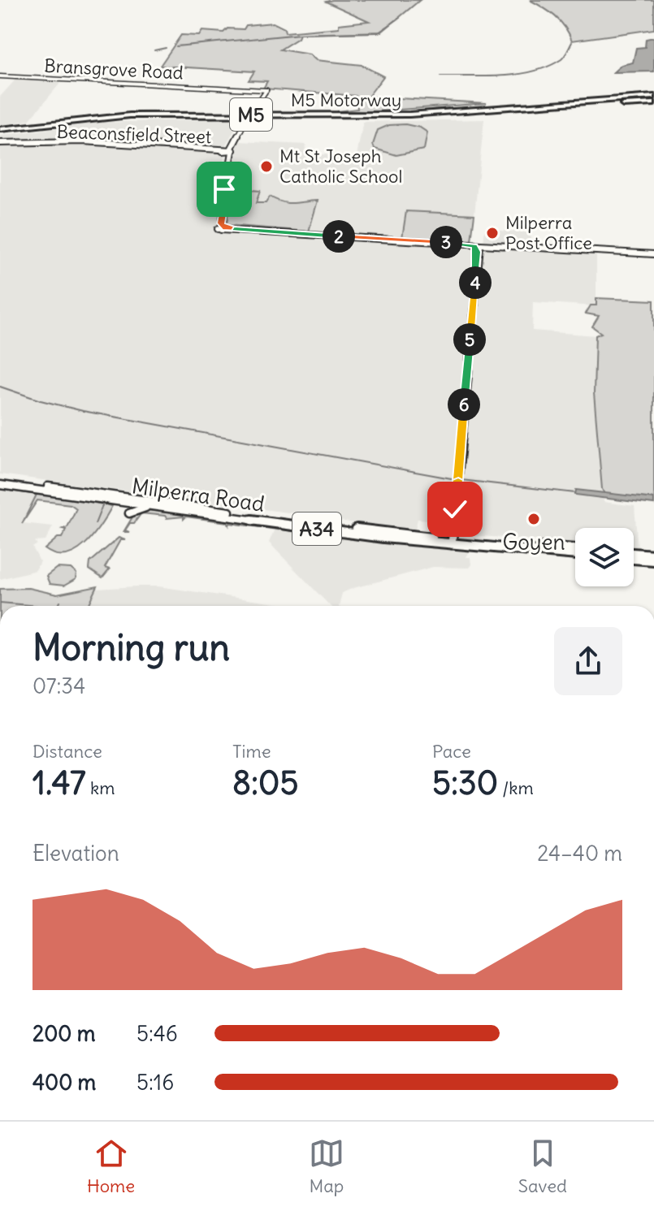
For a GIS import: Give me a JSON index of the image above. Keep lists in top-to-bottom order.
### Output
{
  "streets": {
    "highway": [
      "M5 Motorway",
      "M5",
      "Milperra Road",
      "A34"
    ],
    "main road": ["Bransgrove Road", "Beaconsfield Street"]
  },
  "crossings": [
    ["Bransgrove Road", "Beaconsfield Street"]
  ],
  "places": ["Mt St Joseph Catholic School", "Milperra Post Office", "Goyen"],
  "page": {
    "pins": [
      "2",
      "3",
      "4",
      "5",
      "6"
    ],
    "heading": ["Morning run", "07:34"],
    "stats": [
      ["Distance", "1.47 km"],
      ["Time", "8:05"],
      ["Pace", "5:30 /km"]
    ],
    "chart": ["Elevation", "24–40 m"],
    "list": [
      {
        "name": "200 m",
        "note": "5:46"
      },
      {
        "name": "400 m",
        "note": "5:16"
      }
    ],
    "tabs": ["Home", "Map", "Saved"]
  }
}
